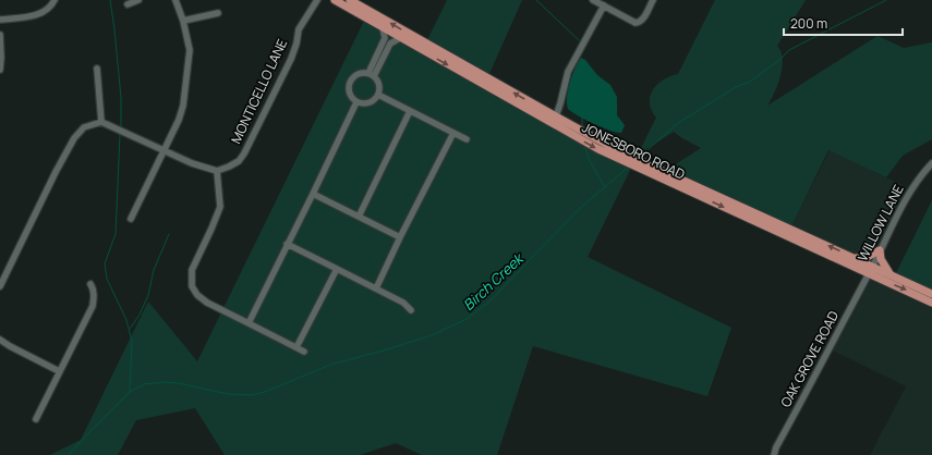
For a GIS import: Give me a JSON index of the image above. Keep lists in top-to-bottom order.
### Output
{
  "streets": {
    "main road": ["JONESBORO ROAD"],
    "street": ["MONTICELLO LANE", "WILLOW LANE", "OAK GROVE ROAD"]
  },
  "crossings": [
    ["JONESBORO ROAD", "WILLOW LANE"],
    ["JONESBORO ROAD", "OAK GROVE ROAD"],
    ["WILLOW LANE", "OAK GROVE ROAD"]
  ],
  "water": ["Birch Creek"],
  "scale_bar": "200 m"
}
